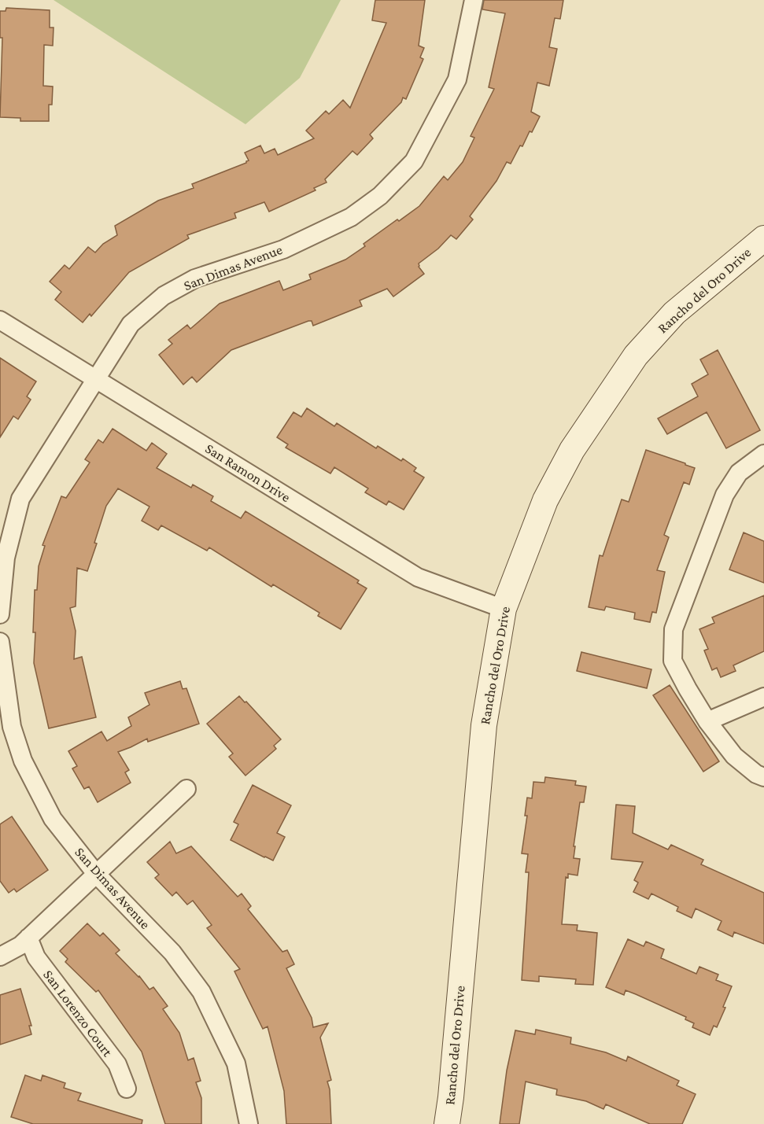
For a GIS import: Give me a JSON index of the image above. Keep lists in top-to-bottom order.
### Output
{
  "streets": {
    "main road": ["Rancho del Oro Drive"],
    "street": ["San Dimas Avenue", "San Ramon Drive", "San Lorenzo Court"]
  },
  "crossings": [
    ["San Dimas Avenue", "San Ramon Drive"],
    ["Rancho del Oro Drive", "San Ramon Drive"]
  ]
}
